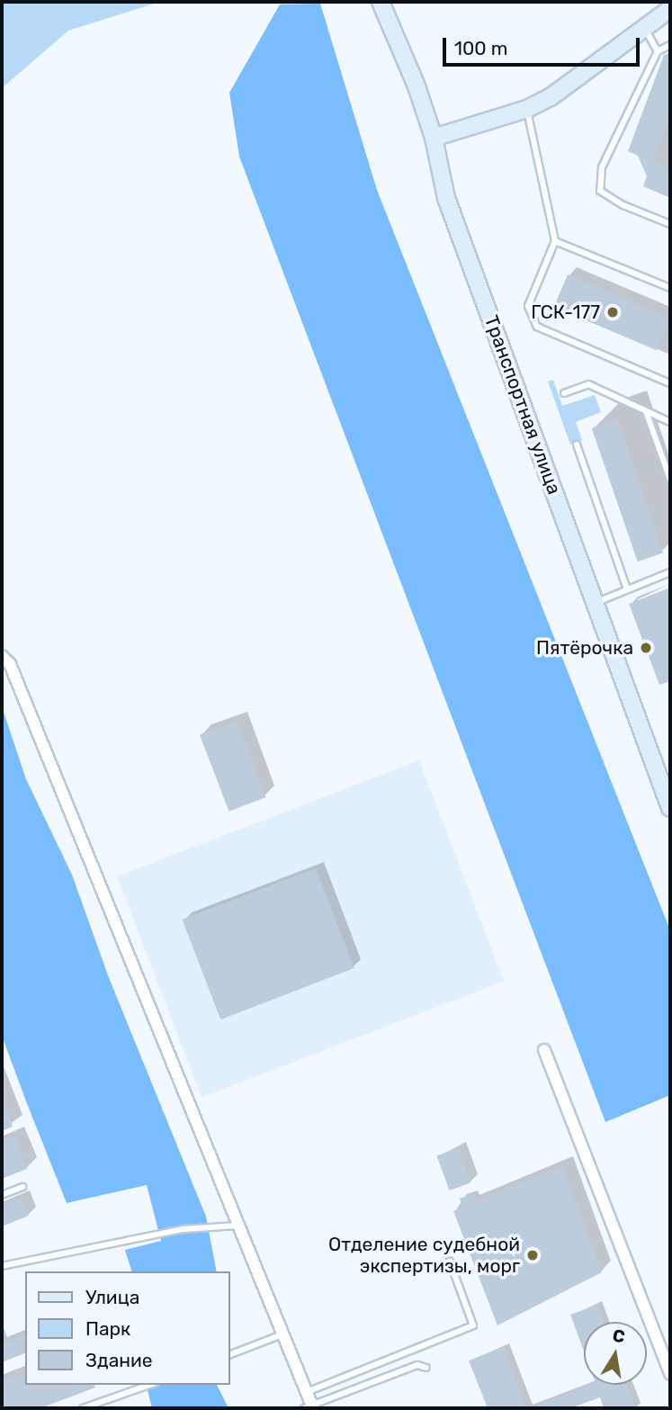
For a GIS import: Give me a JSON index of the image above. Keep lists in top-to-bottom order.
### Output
{
  "streets": {
    "street": ["Транспортная улица"]
  },
  "places": ["ГСК-177", "Пятёрочка", "Отделение судебной экспертизы, морг"],
  "legend": ["Улица", "Парк", "Здание"],
  "scale_bar": "100 m",
  "north": "top"
}
